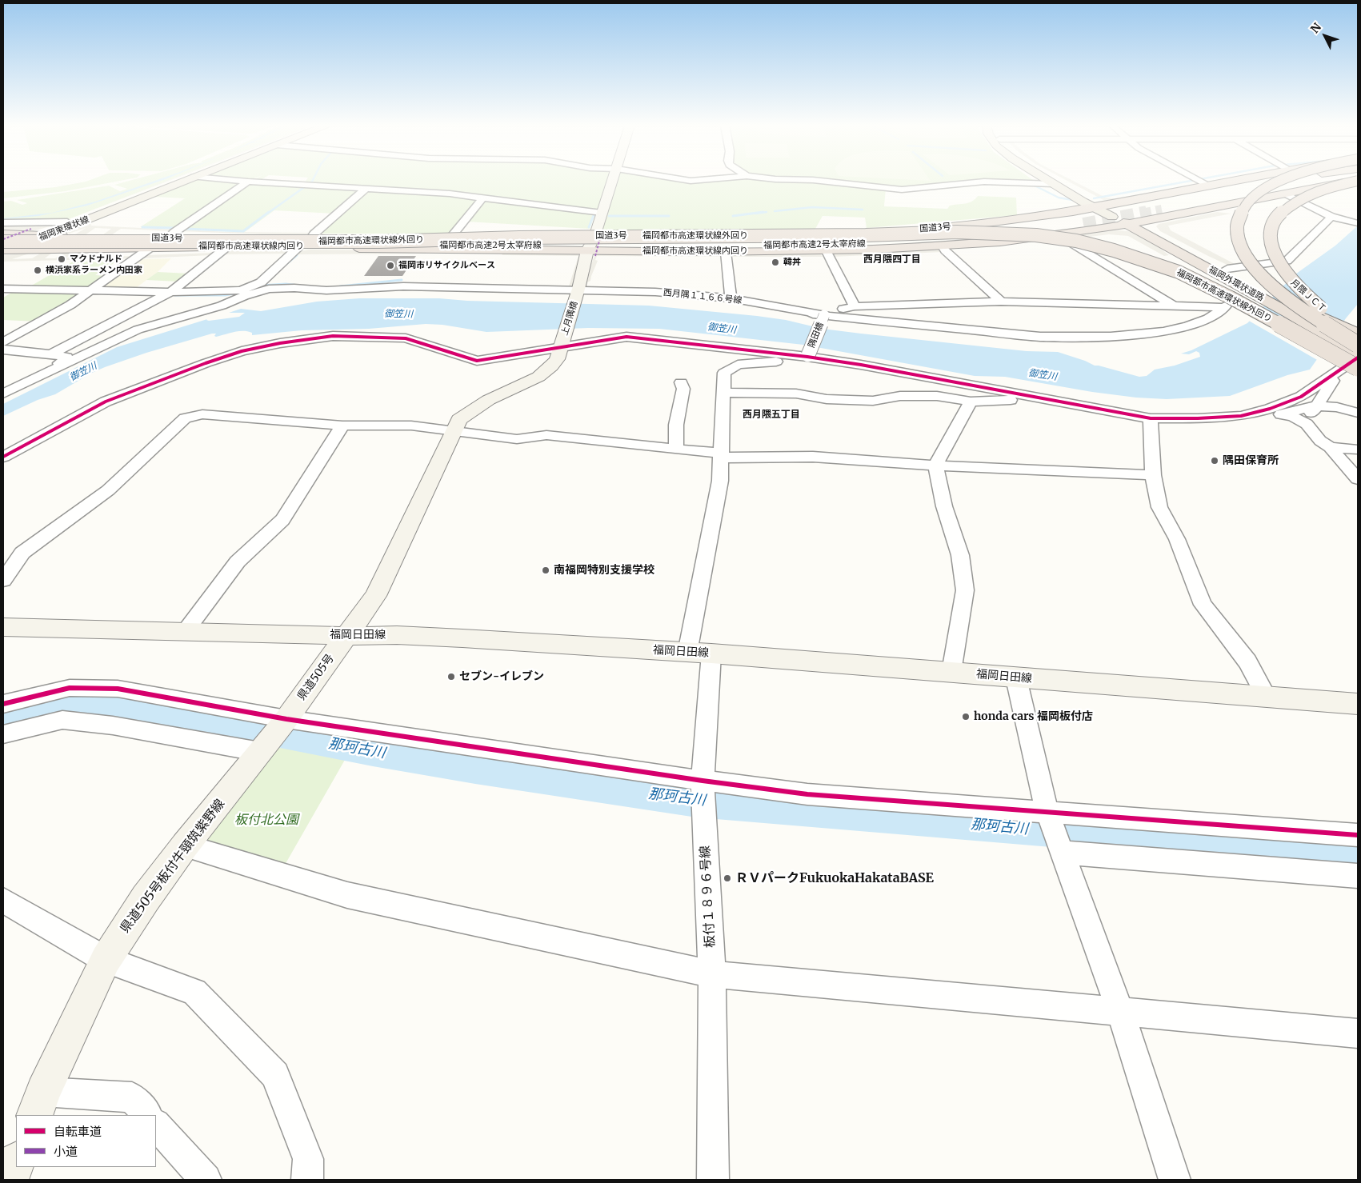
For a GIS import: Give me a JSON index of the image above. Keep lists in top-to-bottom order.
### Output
{
  "streets": {
    "highway": [
      "国道3号",
      "福岡都市高速環状線外回り",
      "福岡都市高速2号太宰府線",
      "福岡都市高速環状線内回り",
      "福岡外環状道路",
      "月隈ＪＣＴ"
    ],
    "main road": ["福岡東環状線"],
    "street": [
      "西月隅１１６６号線",
      "上月隅橋",
      "隅田橋",
      "福岡日田線",
      "県道505号",
      "県道505号板付牛頸筑紫野線",
      "板付１８９６号線"
    ]
  },
  "crossings": [
    ["国道3号", "福岡東環状線"],
    ["国道3号", "福岡外環状道路"],
    ["国道3号", "上月隅橋"],
    ["福岡都市高速環状線外回り", "福岡都市高速2号太宰府線"],
    ["福岡都市高速環状線外回り", "福岡都市高速環状線内回り"],
    ["福岡都市高速2号太宰府線", "福岡都市高速環状線内回り"],
    ["西月隅１１６６号線", "上月隅橋"],
    ["西月隅１１６６号線", "隅田橋"],
    ["上月隅橋", "県道505号"],
    ["福岡日田線", "県道505号"],
    ["県道505号", "県道505号板付牛頸筑紫野線"]
  ],
  "districts": ["西月隈四丁目", "西月隈五丁目"],
  "water": ["御笠川", "那珂古川"],
  "parks": ["板付北公園"],
  "places": [
    "マクドナルド",
    "韓丼",
    "福岡市リサイクルベース",
    "横浜家系ラーメン内田家",
    "隅田保育所",
    "南福岡特別支援学校",
    "セブン-イレブン",
    "honda cars 福岡板付店",
    "ＲＶパークFukuokaHakataBASE"
  ],
  "legend": ["自転車道", "小道"],
  "north": "top left"
}
